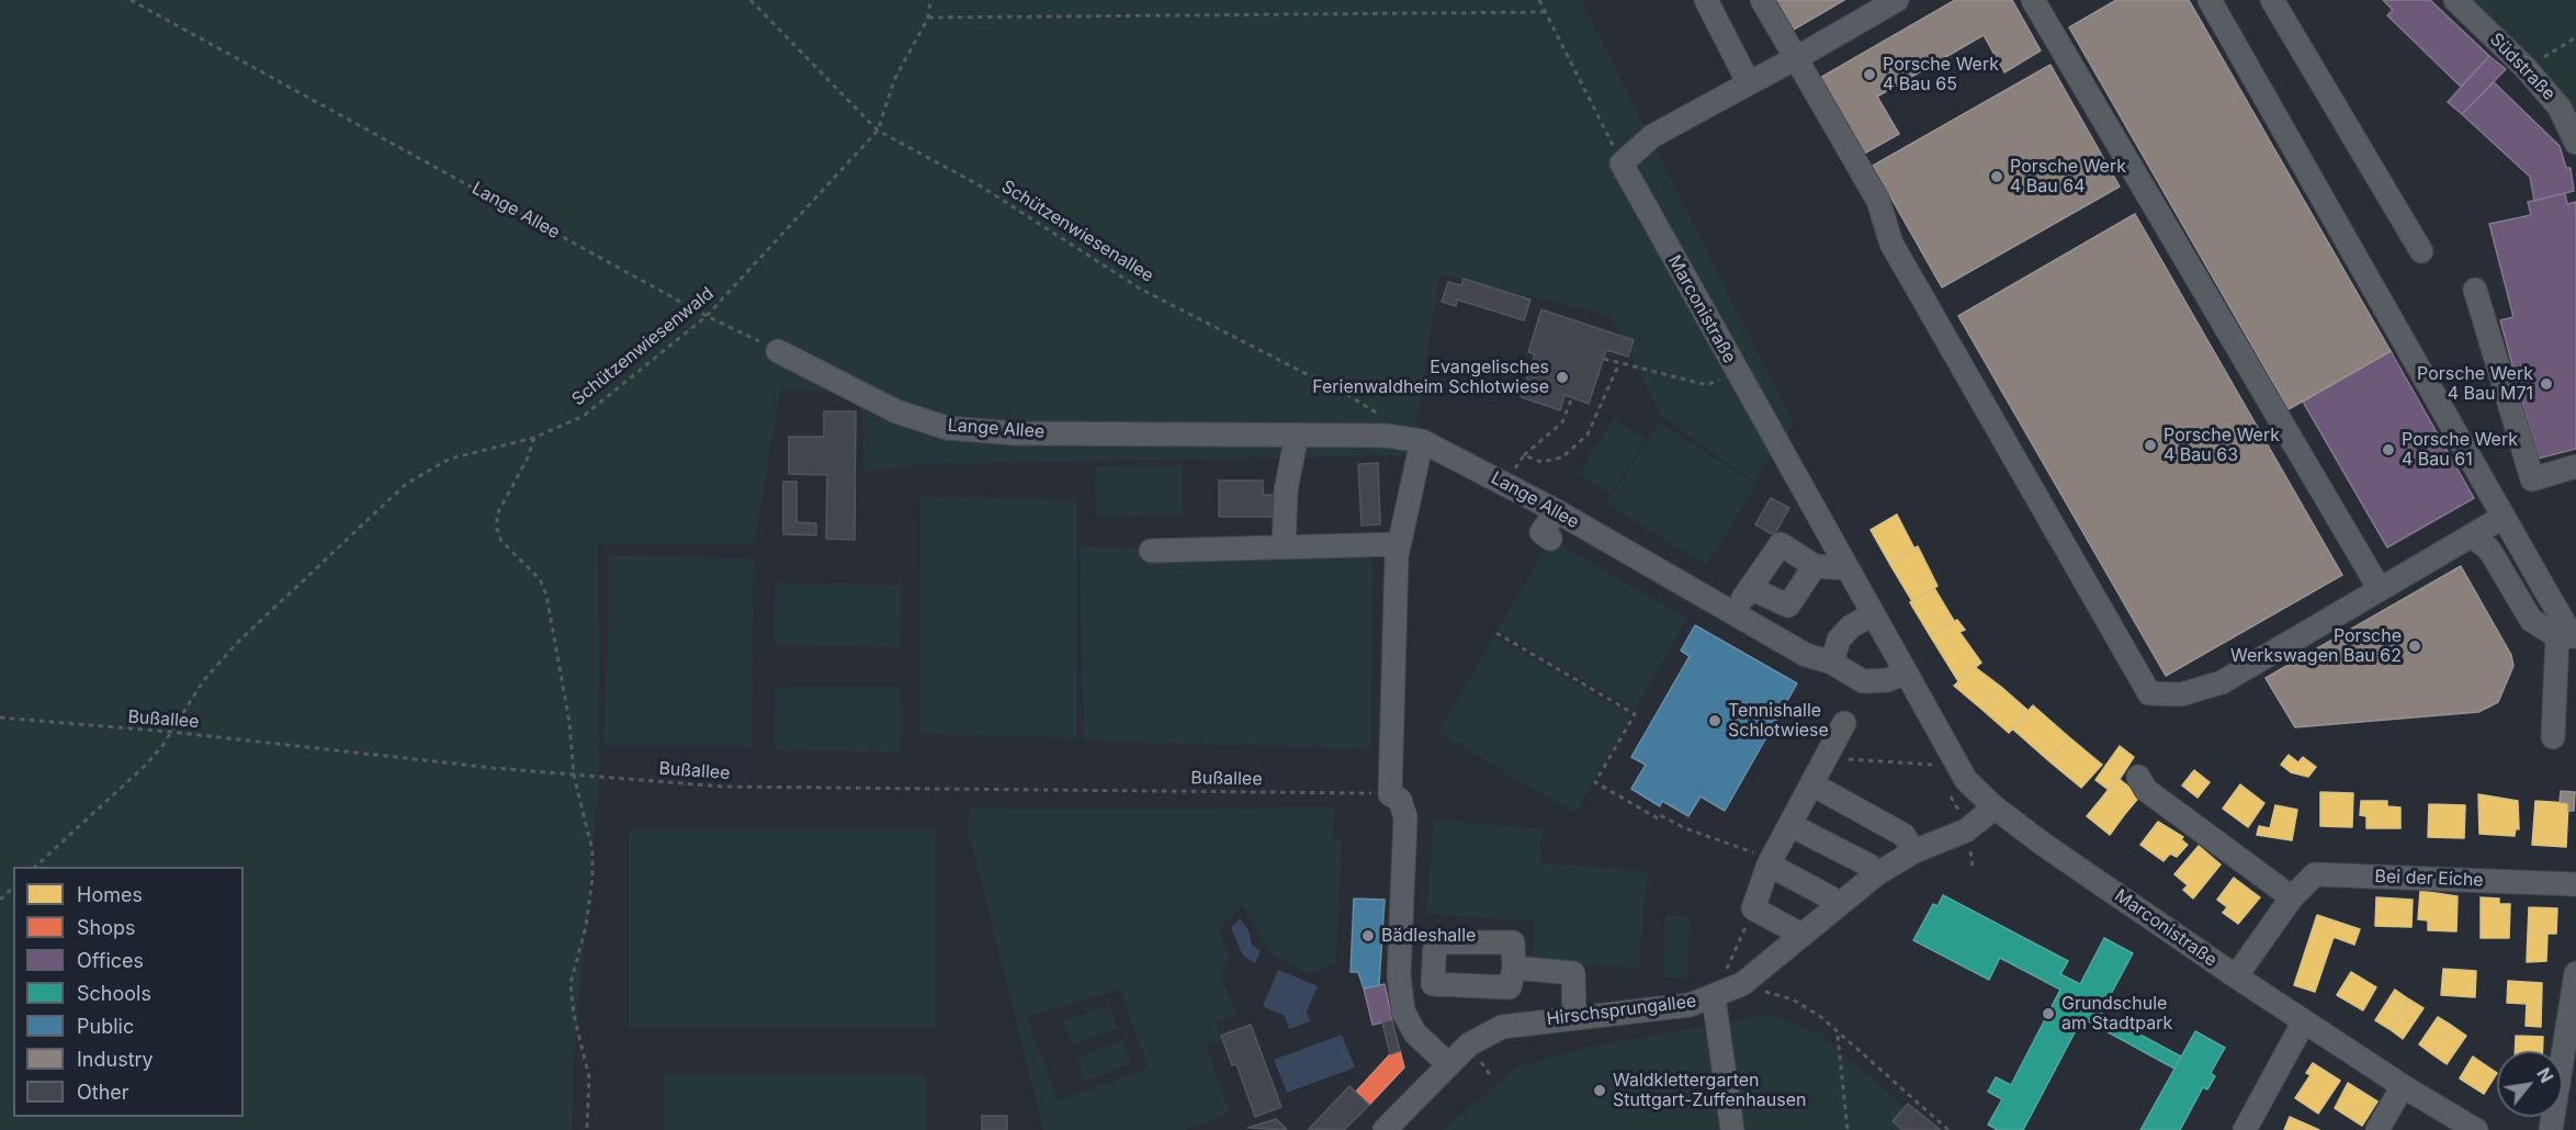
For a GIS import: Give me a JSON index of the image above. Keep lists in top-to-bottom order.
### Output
{
  "streets": {
    "street": [
      "Südstraße",
      "Lange Allee",
      "Marconistraße",
      "Bei der Eiche",
      "Hirschsprungallee"
    ],
    "path": ["Schützenwiesenallee", "Schützenwiesenwald", "Bußallee"]
  },
  "crossings": [
    ["Lange Allee", "Schützenwiesenwald"],
    ["Schützenwiesenallee", "Schützenwiesenwald"],
    ["Marconistraße", "Bei der Eiche"],
    ["Marconistraße", "Hirschsprungallee"],
    ["Schützenwiesenwald", "Bußallee"]
  ],
  "places": [
    "Porsche Werk 4 Bau 65",
    "Porsche Werk 4 Bau 64",
    "Evangelisches Ferienwaldheim Schlotwiese",
    "Porsche Werk 4 Bau M71",
    "Porsche Werk 4 Bau 63",
    "Porsche Werk 4 Bau 61",
    "Porsche Werkswagen Bau 62",
    "Tennishalle Schlotwiese",
    "Bädleshalle",
    "Grundschule am Stadtpark",
    "Waldklettergarten Stuttgart-Zuffenhausen"
  ],
  "legend": [
    "Homes",
    "Shops",
    "Offices",
    "Schools",
    "Public",
    "Industry",
    "Other"
  ],
  "north": "top right"
}
